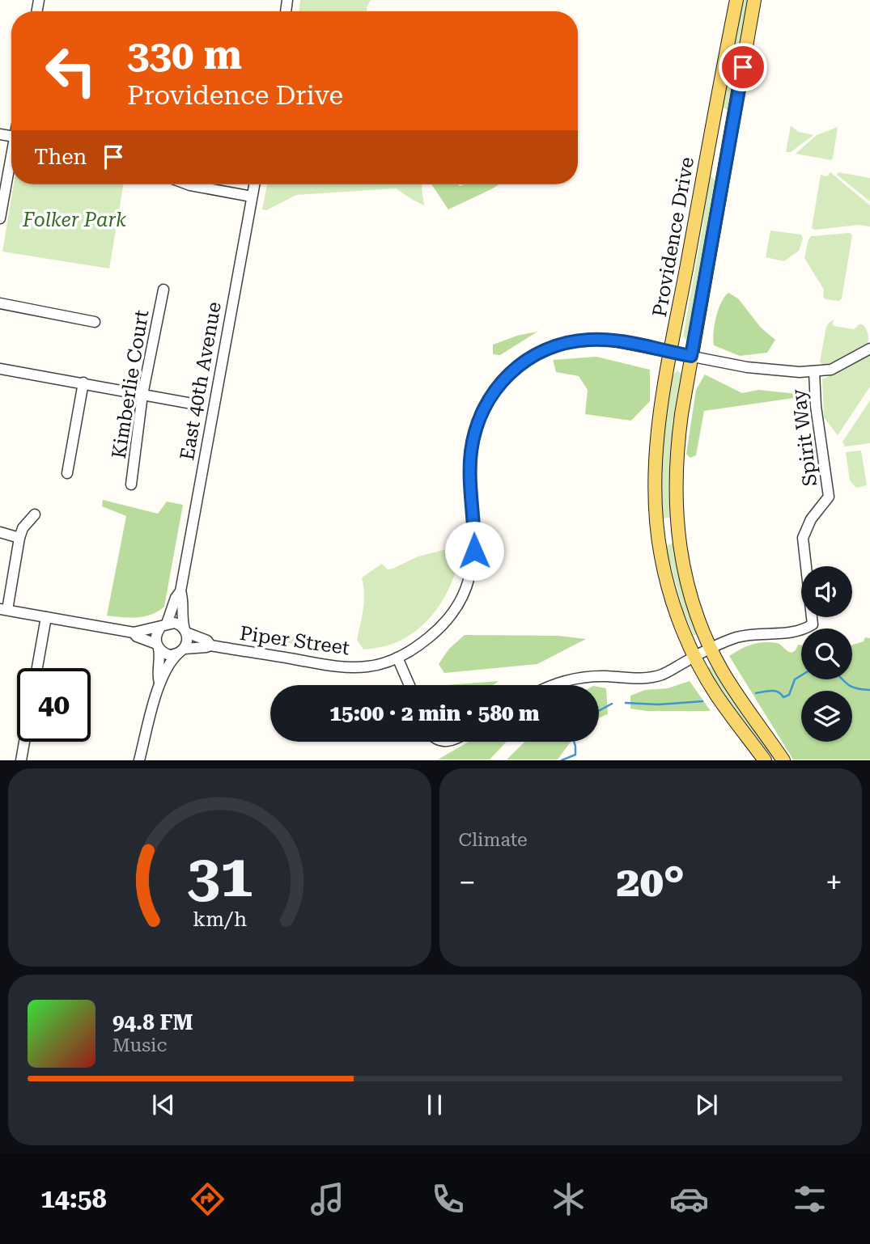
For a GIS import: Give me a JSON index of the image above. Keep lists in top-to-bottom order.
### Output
{
  "streets": {
    "main road": ["Providence Drive"],
    "street": [
      "East 40th Avenue",
      "Kimberlie Court",
      "Spirit Way",
      "Piper Street"
    ]
  },
  "crossings": [
    ["Providence Drive", "Spirit Way"],
    ["Providence Drive", "Piper Street"],
    ["East 40th Avenue", "Piper Street"],
    ["Spirit Way", "Piper Street"]
  ],
  "parks": ["Folker Park"],
  "page": {
    "turn": ["330 m", "Providence Drive"],
    "then": "Then",
    "limit": "40",
    "trip": "15:00 · 2 min · 580 m",
    "tile": "Climate",
    "heat": ["−", "20°", "+"],
    "song": ["94.8 FM", "Music"],
    "tabs": "14:58",
    "gauge": ["31", "km/h"]
  }
}
